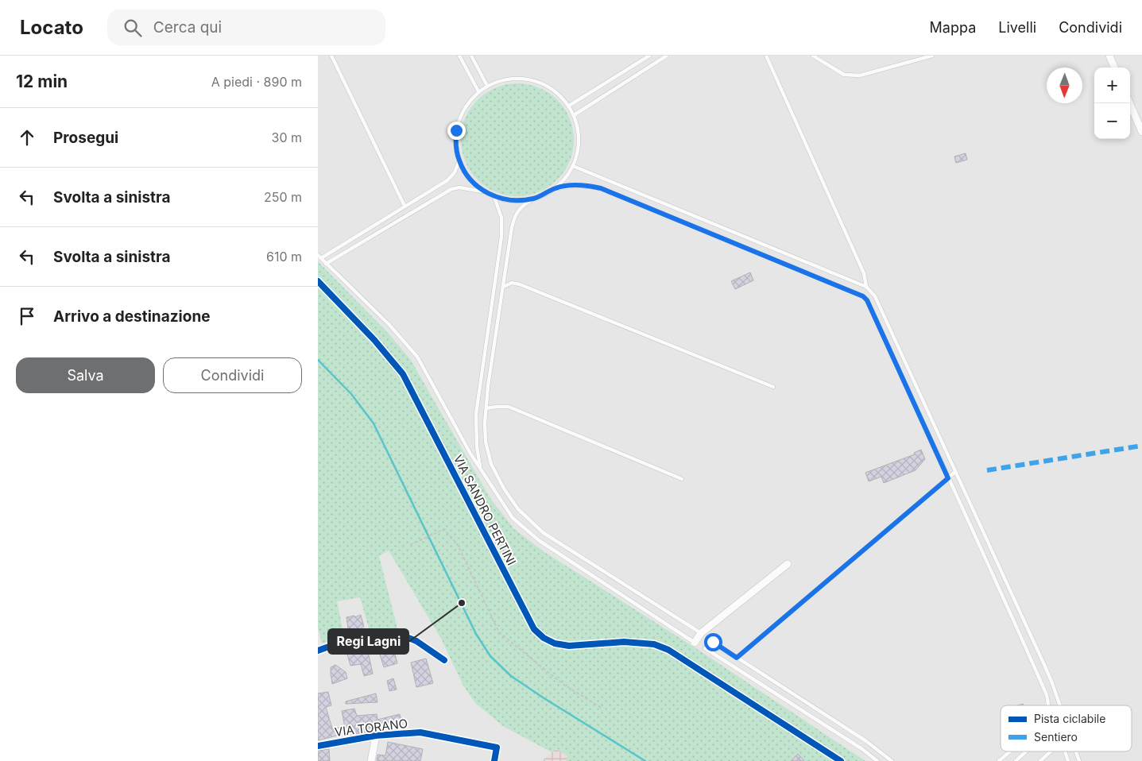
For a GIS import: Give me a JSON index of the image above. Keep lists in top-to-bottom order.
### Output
{
  "streets": {
    "street": ["VIA SANDRO PERTINI", "VIA TORANO"]
  },
  "places": ["Regi Lagni"],
  "legend": ["Pista ciclabile", "Sentiero"],
  "north": "bottom",
  "page": {
    "header": "Locato",
    "search": "Cerca qui",
    "nav": ["Mappa", "Livelli", "Condividi"],
    "heading": ["12 min", "A piedi · 890 m"],
    "map_buttons": ["+", "−"],
    "list": [
      ["Prosegui", "30 m"],
      ["Svolta a sinistra", "250 m"],
      ["Svolta a sinistra", "610 m"],
      "Arrivo a destinazione"
    ],
    "buttons": ["Salva", "Condividi"]
  }
}
